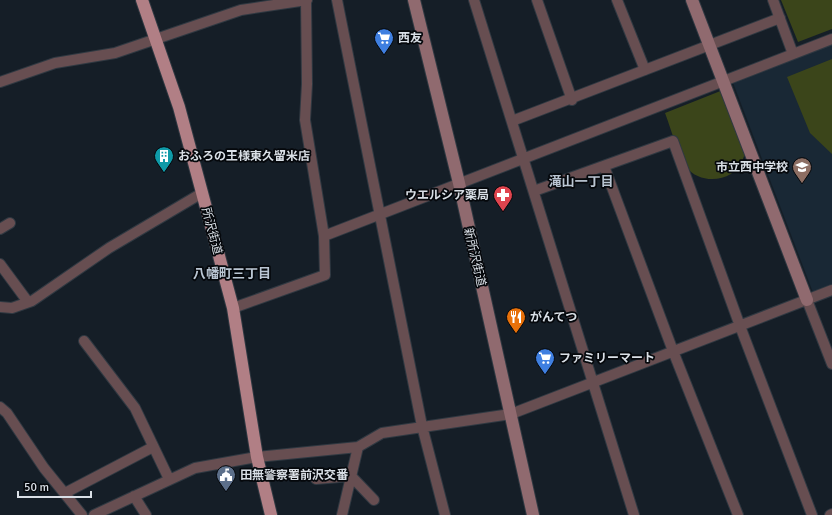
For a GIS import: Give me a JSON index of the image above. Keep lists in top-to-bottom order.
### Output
{
  "streets": {
    "main road": ["所沢街道"],
    "street": ["新所沢街道"]
  },
  "districts": ["滝山一丁目", "八幡町三丁目"],
  "places": {
    "supermarket": ["西友", "ファミリーマート"],
    "building": ["おふろの王様東久留米店"],
    "school or university": ["市立西中学校"],
    "pharmacy": ["ウエルシア薬局"],
    "restaurant": ["がんてつ"],
    "public building": ["田無警察署前沢交番"]
  },
  "scale_bar": "50 m"
}
